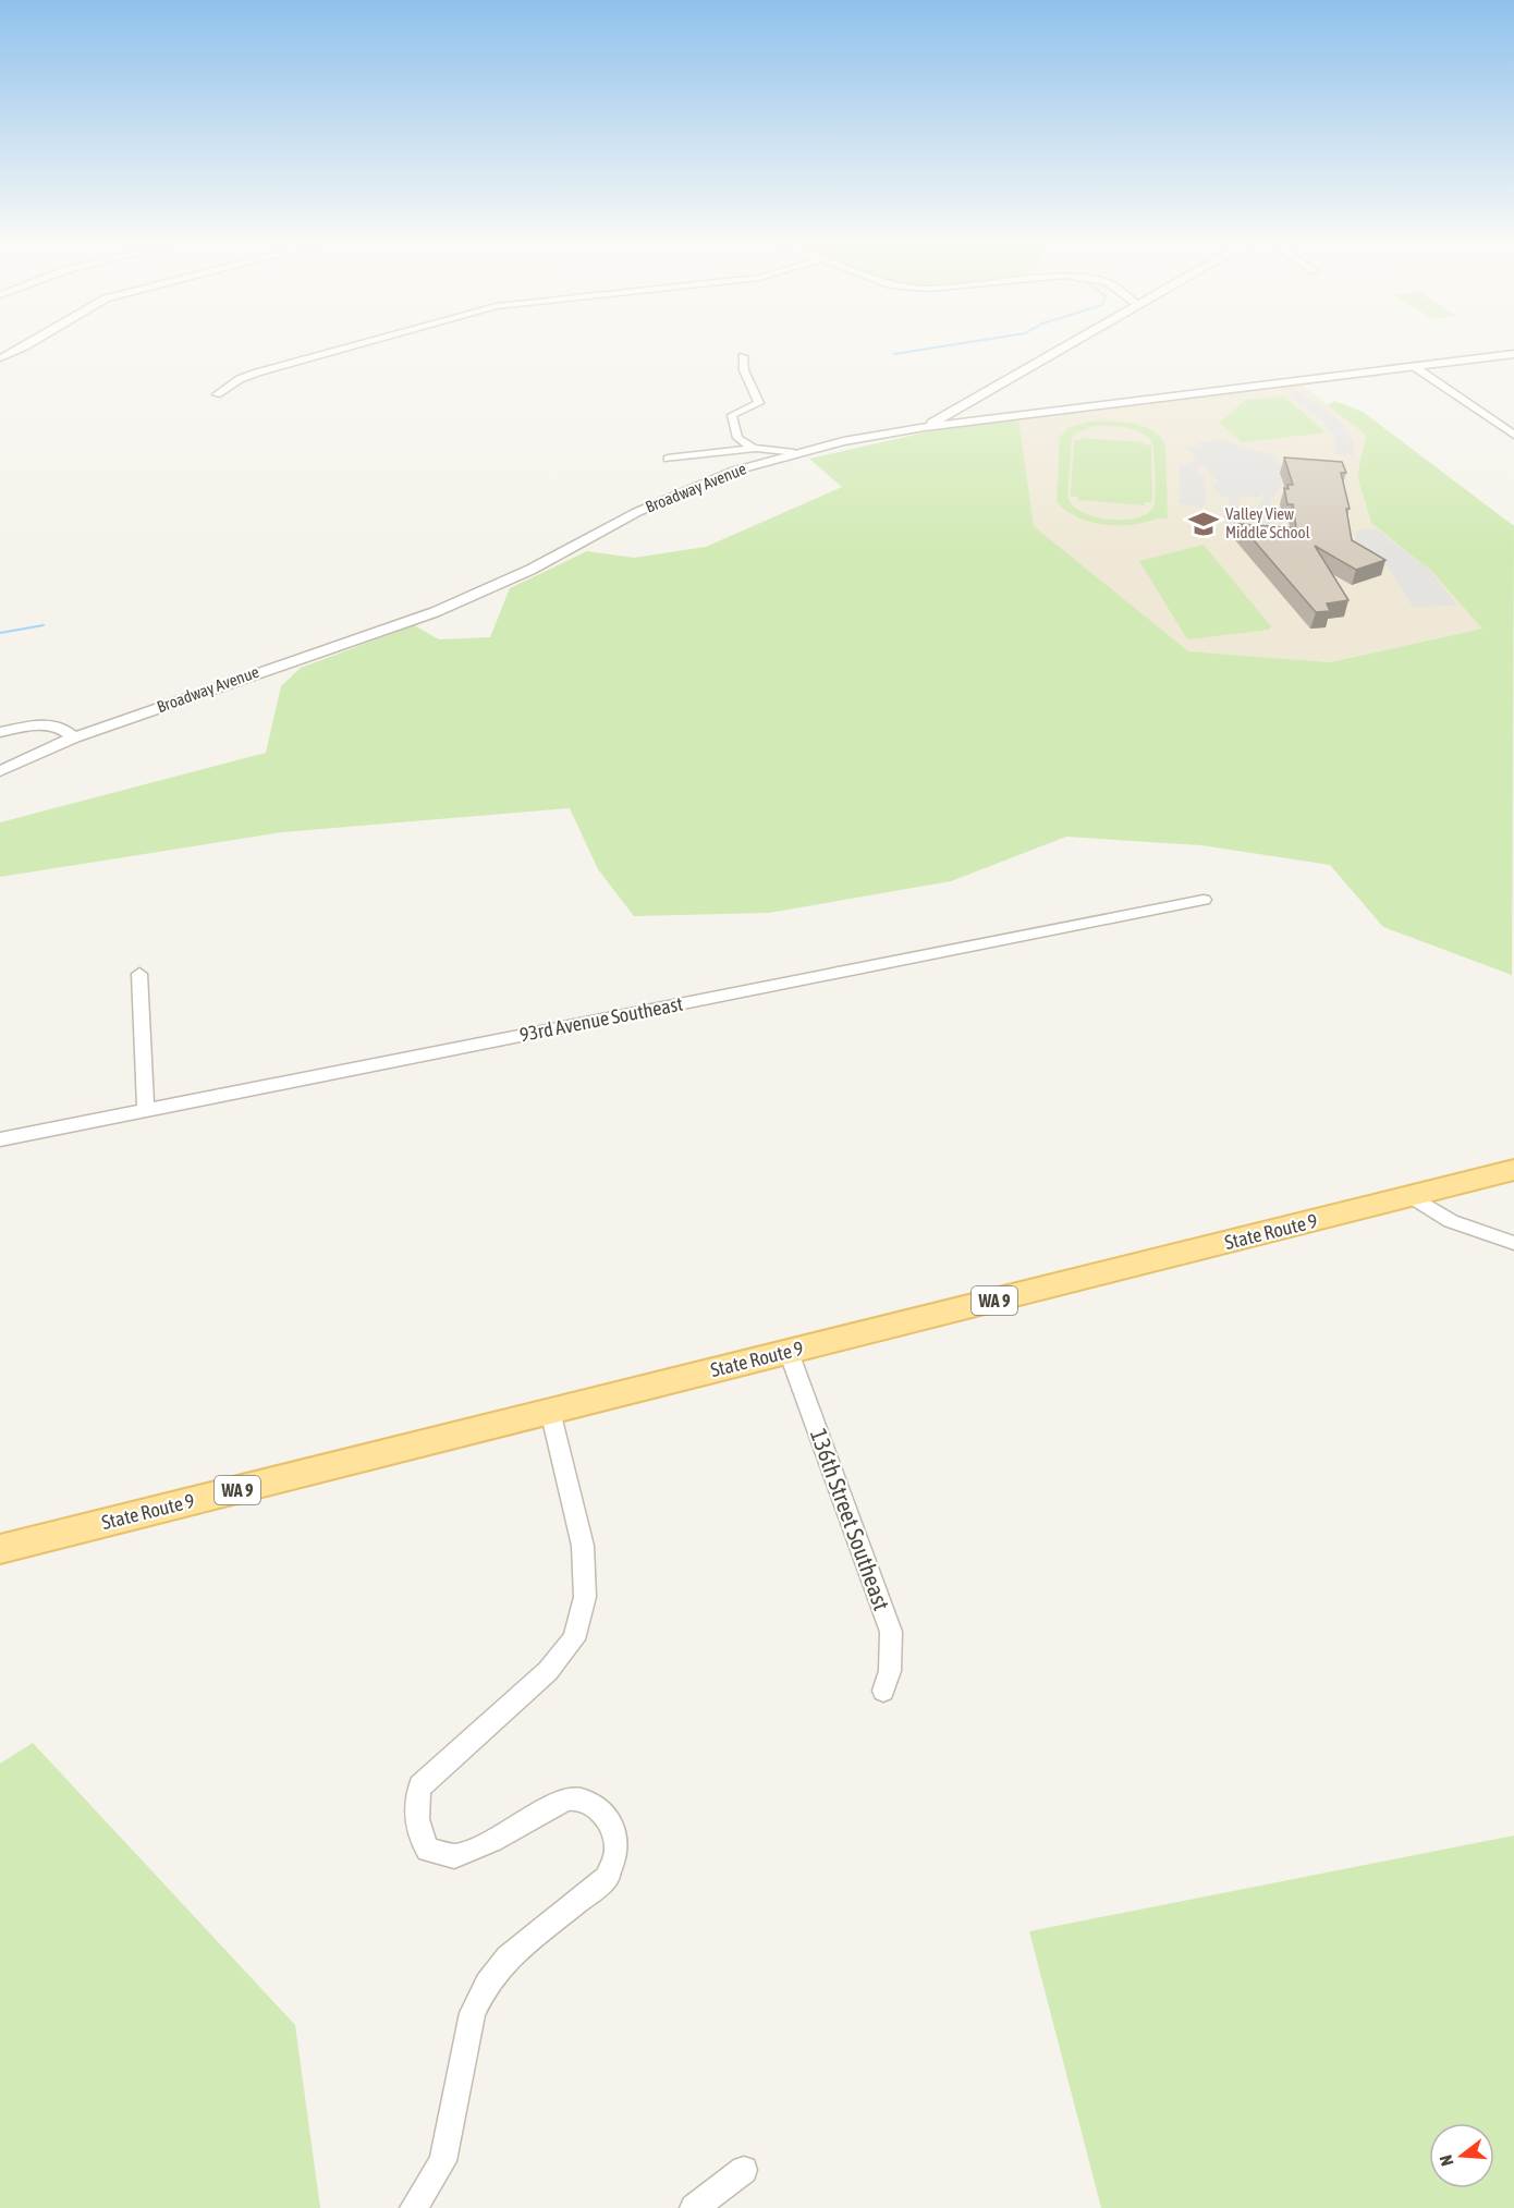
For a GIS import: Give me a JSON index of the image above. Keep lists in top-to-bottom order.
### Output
{
  "streets": {
    "main road": ["State Route 9", "WA 9"],
    "street": ["Broadway Avenue", "93rd Avenue Southeast", "136th Street Southeast"]
  },
  "crossings": [
    ["State Route 9", "136th Street Southeast"]
  ],
  "places": {
    "school or university": ["Valley View Middle School"]
  },
  "north": "left"
}
